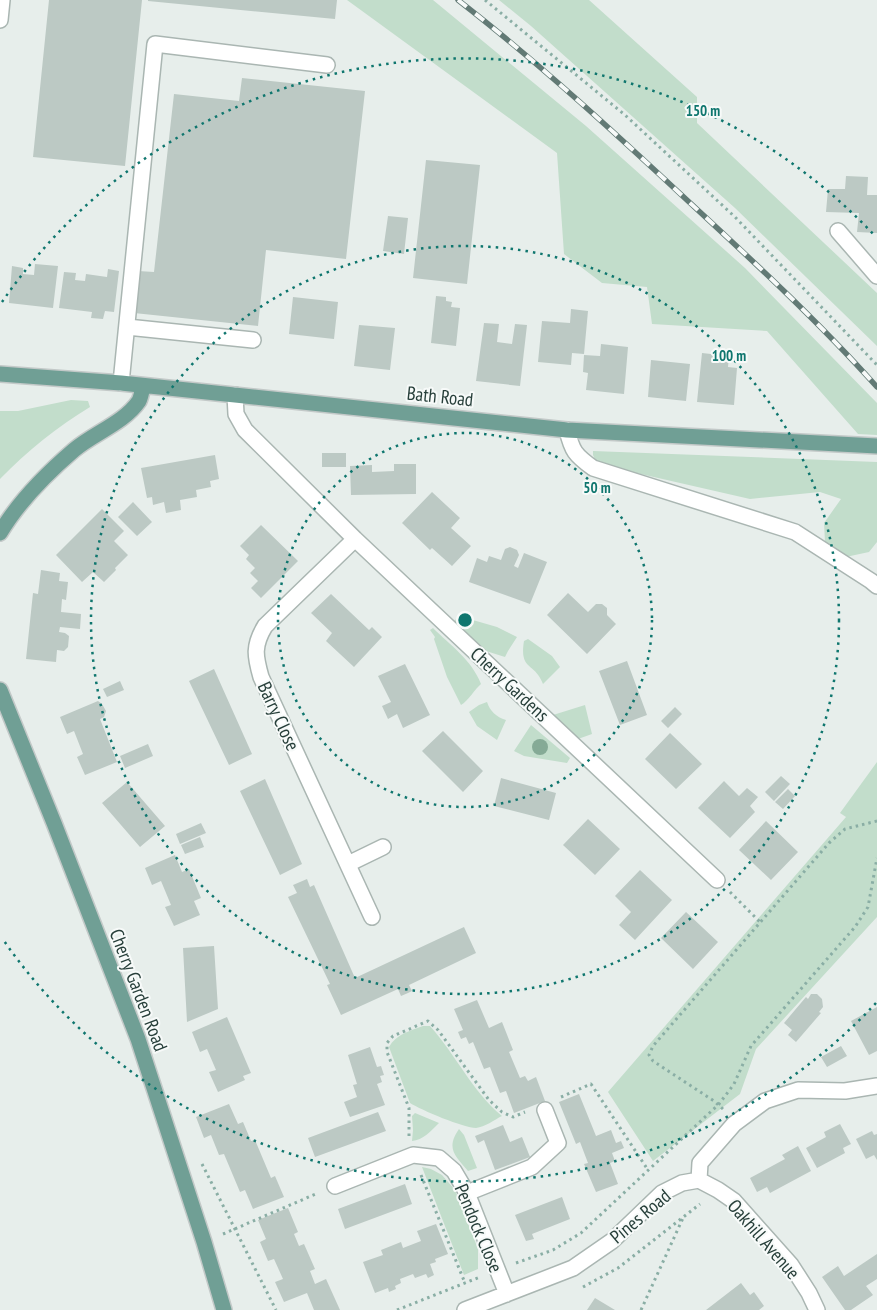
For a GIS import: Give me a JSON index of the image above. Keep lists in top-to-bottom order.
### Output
{
  "streets": {
    "main road": ["Bath Road", "Cherry Garden Road"],
    "street": [
      "Cherry Gardens",
      "Barry Close",
      "Pines Road",
      "Pendock Close",
      "Oakhill Avenue"
    ]
  },
  "crossings": [
    ["Bath Road", "Cherry Gardens"],
    ["Cherry Gardens", "Barry Close"],
    ["Pines Road", "Pendock Close"],
    ["Pines Road", "Oakhill Avenue"]
  ],
  "rings": ["150 m", "100 m", "50 m"]
}
